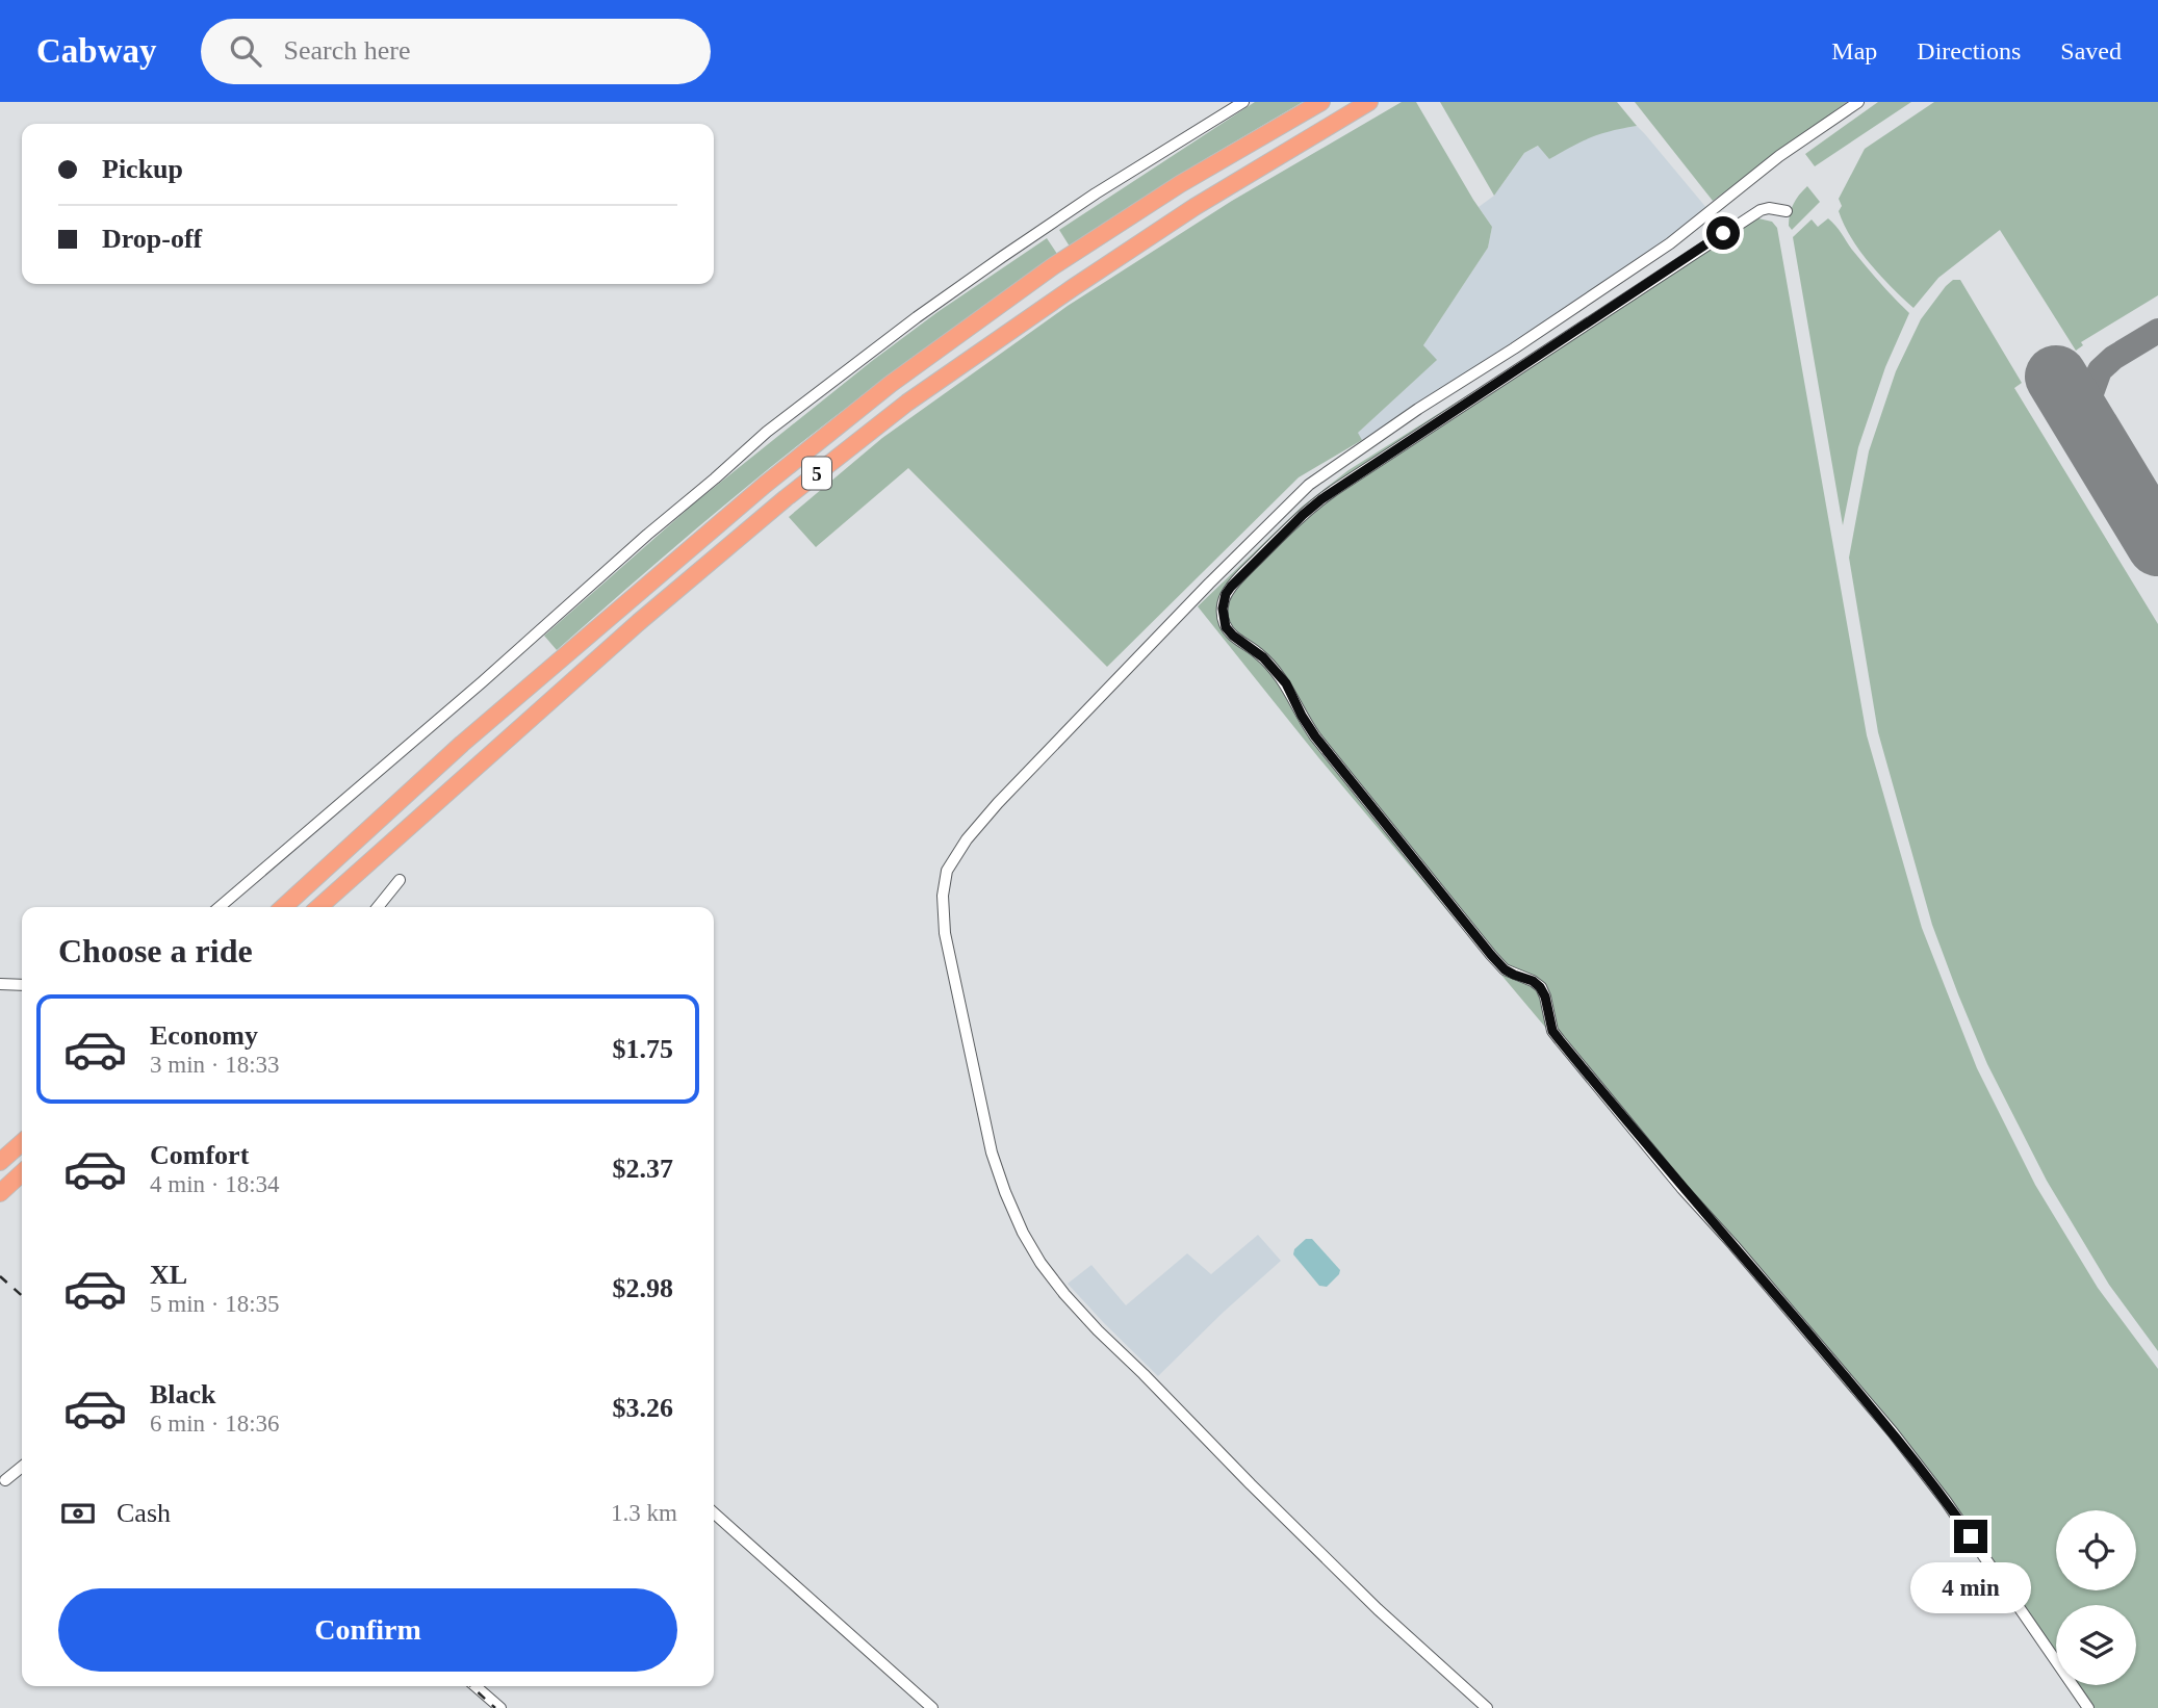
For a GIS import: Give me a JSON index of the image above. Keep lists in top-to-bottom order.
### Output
{
  "streets": {
    "highway": ["5"]
  },
  "page": {
    "header": "Cabway",
    "search": "Search here",
    "nav": ["Map", "Directions", "Saved"],
    "banner": ["Pickup", "Drop-off"],
    "heading": "Choose a ride",
    "list": [
      {
        "name": "Economy",
        "note": "3 min · 18:33",
        "value": "$1.75"
      },
      {
        "name": "Comfort",
        "note": "4 min · 18:34",
        "value": "$2.37"
      },
      {
        "name": "XL",
        "note": "5 min · 18:35",
        "value": "$2.98"
      },
      {
        "name": "Black",
        "note": "6 min · 18:36",
        "value": "$3.26"
      }
    ],
    "pay": ["Cash", "1.3 km"],
    "bubble": "4 min",
    "buttons": "Confirm"
  }
}
